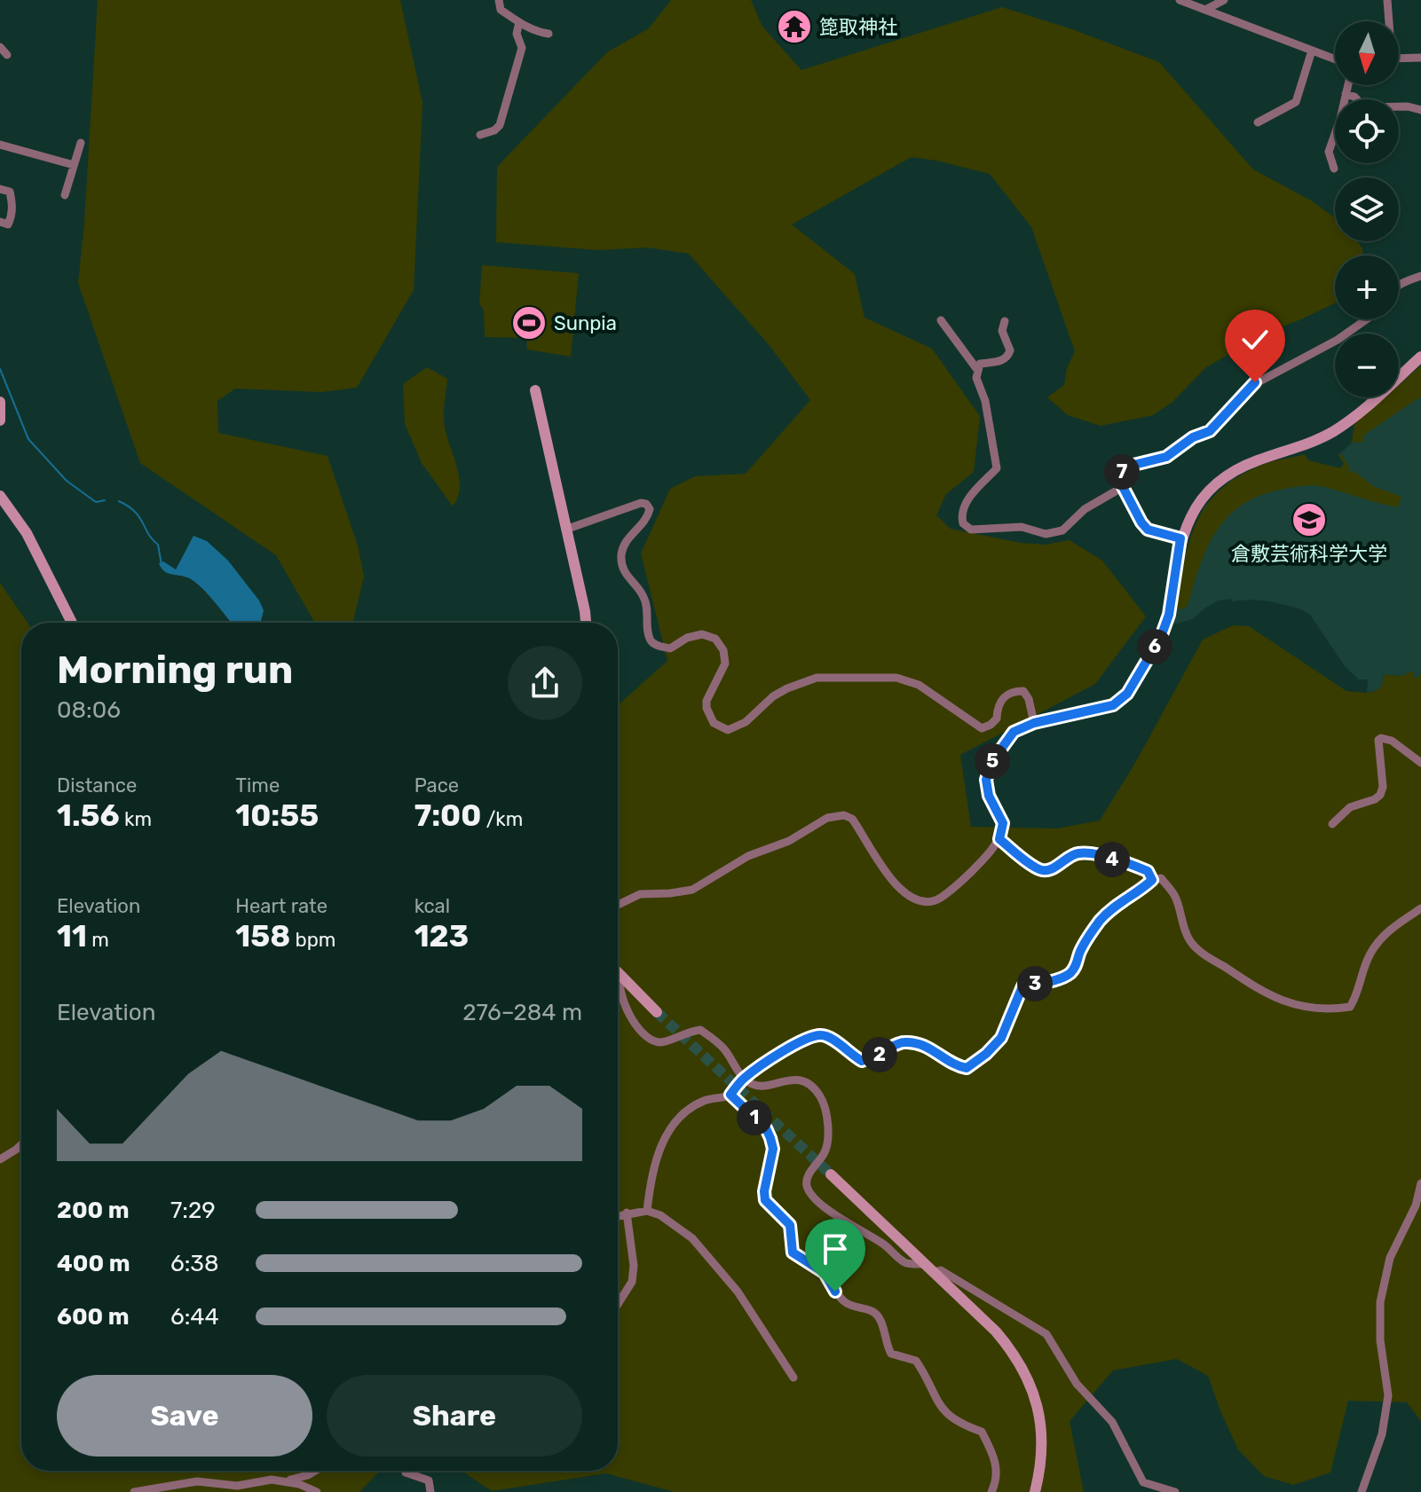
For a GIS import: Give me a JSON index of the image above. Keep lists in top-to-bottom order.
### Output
{
  "places": {
    "temple": ["箆取神社"],
    "sports": ["Sunpia"],
    "school or university": ["倉敷芸術科学大学"]
  },
  "north": "bottom",
  "page": {
    "map_buttons": ["+", "−"],
    "pins": [
      "7",
      "6",
      "5",
      "4",
      "3",
      "2",
      "1"
    ],
    "heading": ["Morning run", "08:06"],
    "stats": [
      ["Distance", "1.56 km"],
      ["Time", "10:55"],
      ["Pace", "7:00 /km"],
      ["Elevation", "11 m"],
      ["Heart rate", "158 bpm"],
      ["kcal", "123"]
    ],
    "chart": ["Elevation", "276–284 m"],
    "list": [
      {
        "name": "200 m",
        "note": "7:29"
      },
      {
        "name": "400 m",
        "note": "6:38"
      },
      {
        "name": "600 m",
        "note": "6:44"
      }
    ],
    "buttons": ["Save", "Share"]
  }
}
